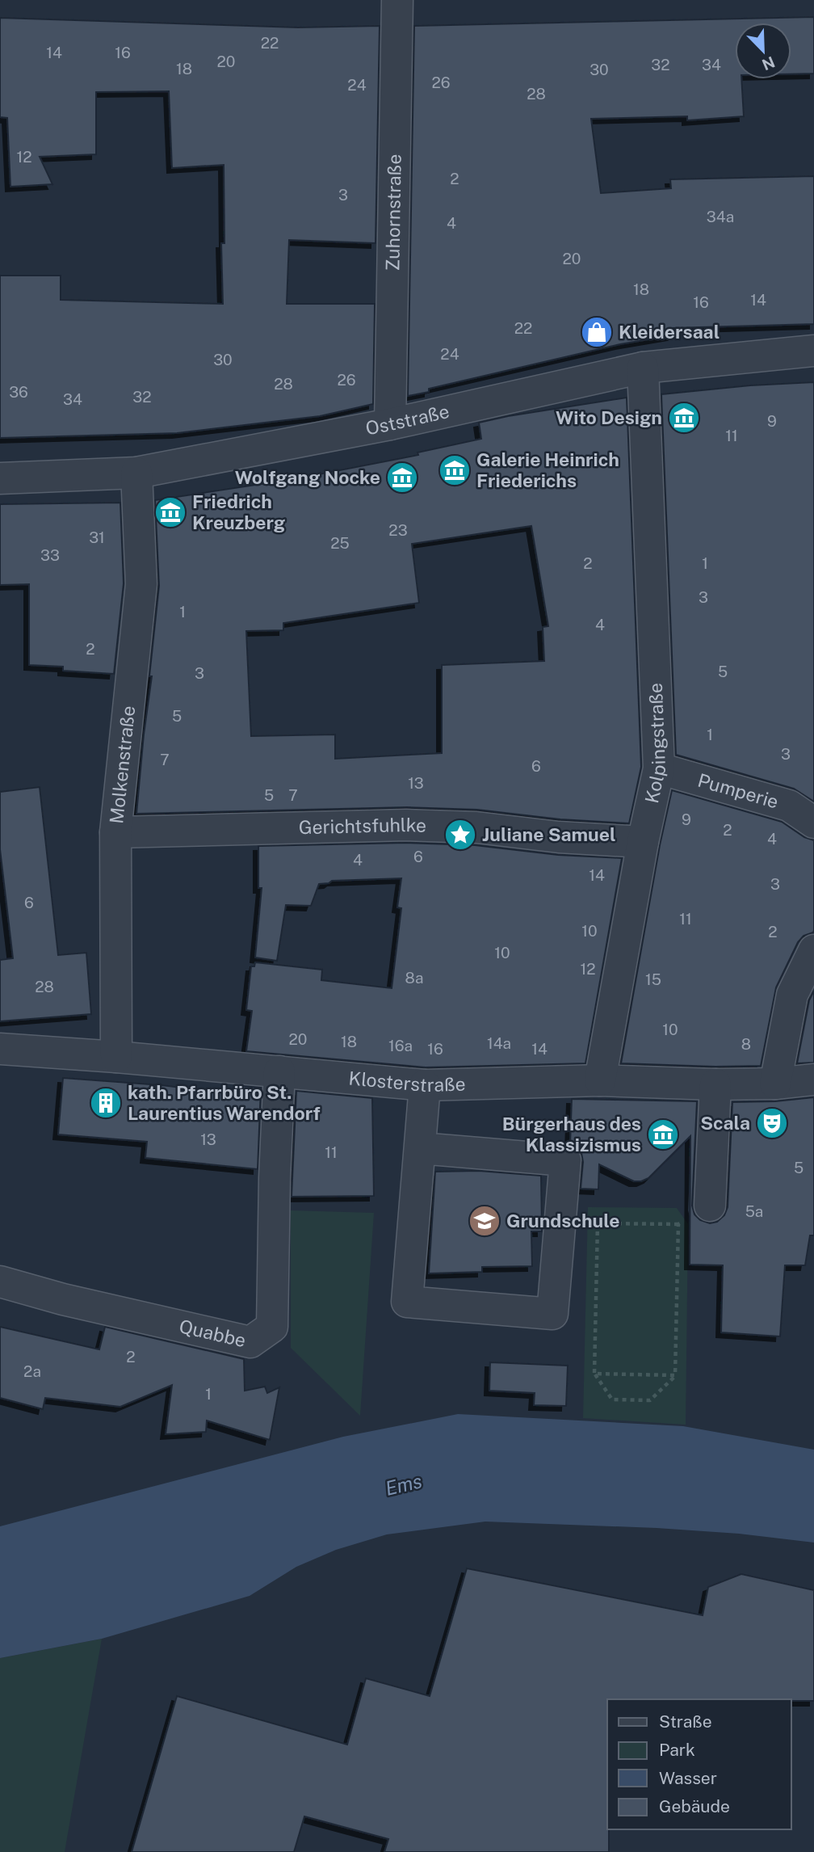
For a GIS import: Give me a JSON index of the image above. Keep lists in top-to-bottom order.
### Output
{
  "streets": {
    "street": [
      "Zuhornstraße",
      "Oststraße",
      "Kolpingstraße",
      "Molkenstraße",
      "Pumperie",
      "Gerichtsfuhlke",
      "Klosterstraße",
      "Quabbe"
    ]
  },
  "crossings": [
    ["Zuhornstraße", "Oststraße"],
    ["Oststraße", "Kolpingstraße"],
    ["Oststraße", "Molkenstraße"],
    ["Kolpingstraße", "Pumperie"],
    ["Kolpingstraße", "Gerichtsfuhlke"],
    ["Kolpingstraße", "Klosterstraße"],
    ["Molkenstraße", "Gerichtsfuhlke"],
    ["Molkenstraße", "Klosterstraße"],
    ["Klosterstraße", "Quabbe"]
  ],
  "water": ["Ems"],
  "places": {
    "shop": ["Kleidersaal"],
    "museum": [
      "Wito Design",
      "Galerie Heinrich Friederichs",
      "Wolfgang Nocke",
      "Friedrich Kreuzberg",
      "Bürgerhaus des Klassizismus"
    ],
    "place": ["Juliane Samuel"],
    "building": ["kath. Pfarrbüro St. Laurentius Warendorf"],
    "theatre": ["Scala"],
    "school or university": ["Grundschule"]
  },
  "house_numbers": [
    "22",
    "14",
    "16",
    "20",
    "32",
    "34",
    "18",
    "30",
    "26",
    "24",
    "28",
    "12",
    "2",
    "3",
    "34a",
    "4",
    "20",
    "18",
    "14",
    "16",
    "22",
    "24",
    "30",
    "26",
    "28",
    "36",
    "32",
    "34",
    "9",
    "11",
    "23",
    "31",
    "25",
    "33",
    "2",
    "1",
    "3",
    "1",
    "4",
    "2",
    "5",
    "3",
    "5",
    "1",
    "3",
    "7",
    "6",
    "13",
    "5",
    "7",
    "9",
    "2",
    "4",
    "6",
    "4",
    "14",
    "3",
    "6",
    "11",
    "10",
    "2",
    "10",
    "12",
    "8a",
    "15",
    "28",
    "10",
    "20",
    "18",
    "14a",
    "8",
    "16a",
    "16",
    "14",
    "13",
    "11",
    "5",
    "5a",
    "2",
    "2a",
    "1"
  ],
  "legend": [
    "Straße",
    "Park",
    "Wasser",
    "Gebäude"
  ],
  "north": "bottom right"
}
